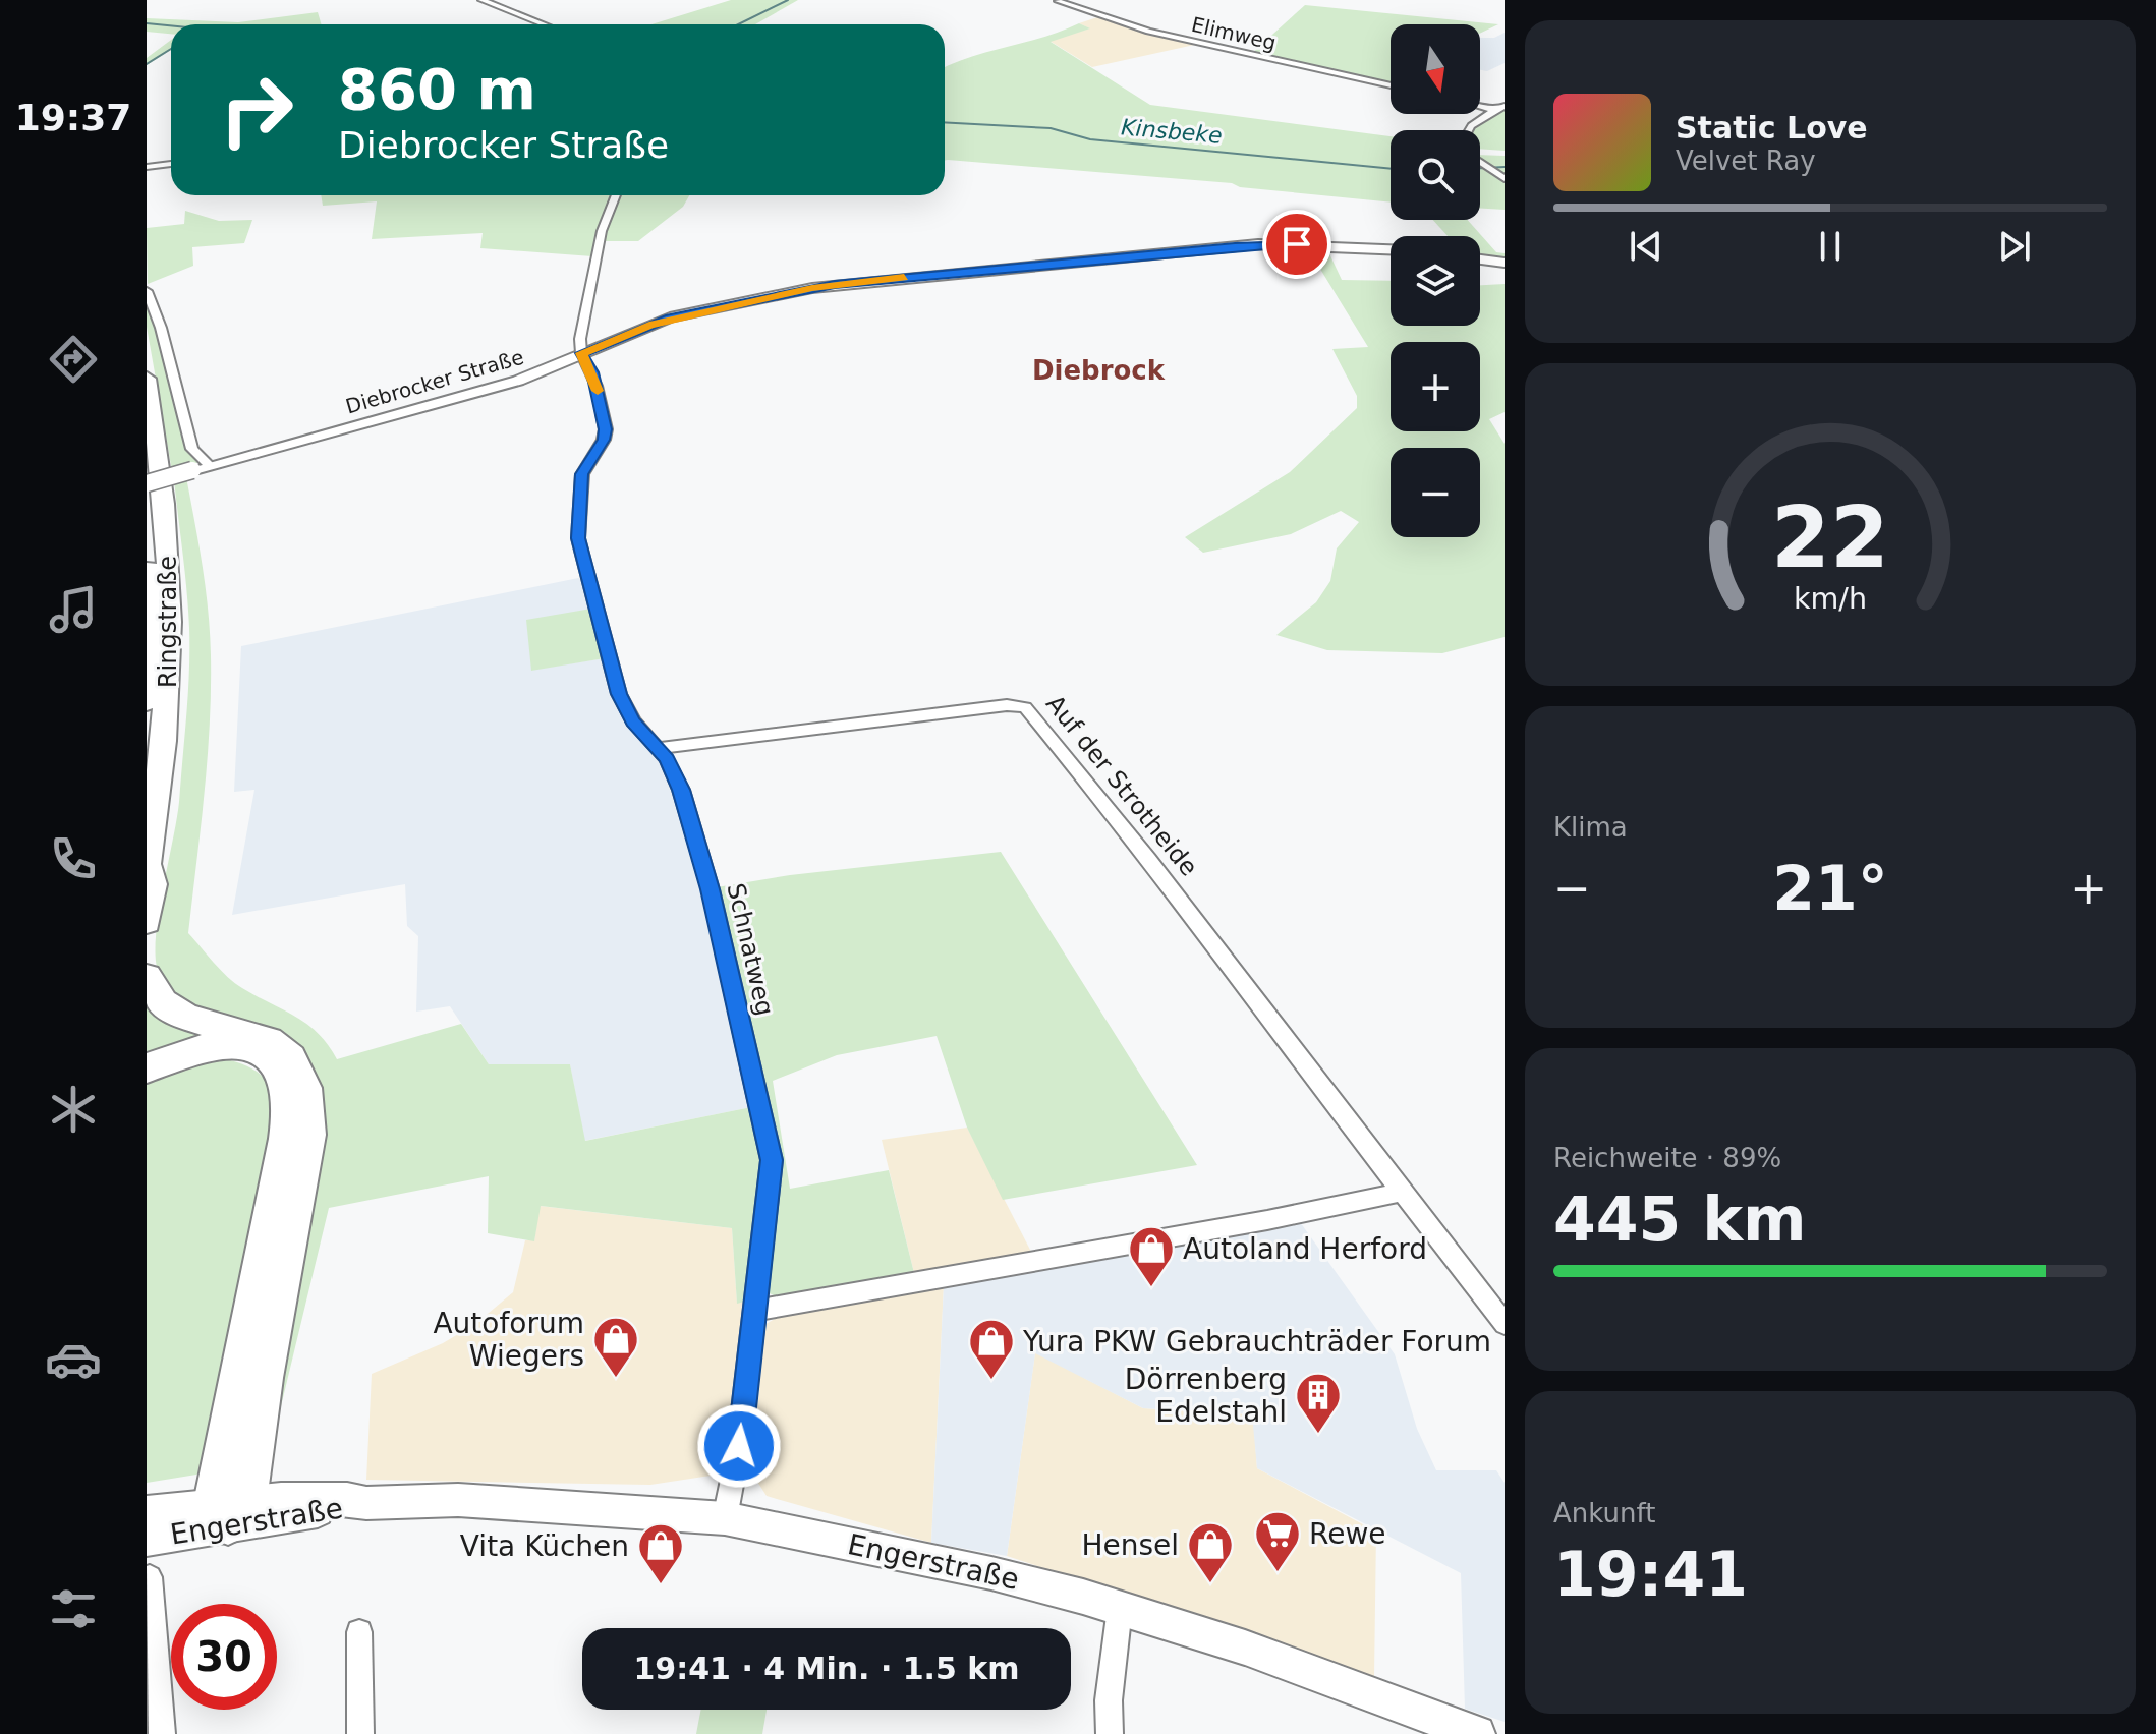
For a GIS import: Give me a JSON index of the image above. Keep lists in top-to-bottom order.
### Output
{
  "streets": {
    "highway": ["Ringstraße"],
    "main road": ["Diebrocker Straße", "Engerstraße"],
    "street": ["Elimweg", "Auf der Strotheide", "Schnatweg"]
  },
  "crossings": [
    ["Diebrocker Straße", "Schnatweg"],
    ["Auf der Strotheide", "Schnatweg"],
    ["Schnatweg", "Engerstraße"]
  ],
  "districts": ["Diebrock"],
  "water": ["Kinsbeke"],
  "places": {
    "shop": [
      "Autoland Herford",
      "Autoforum Wiegers",
      "Yura PKW Gebrauchträder Forum",
      "Hensel",
      "Vita Küchen"
    ],
    "building": ["Dörrenberg Edelstahl"],
    "supermarket": ["Rewe"]
  },
  "north": "bottom",
  "page": {
    "tabs": "19:37",
    "map_buttons": ["+", "−"],
    "turn": ["860 m", "Diebrocker Straße"],
    "song": ["Static Love", "Velvet Ray"],
    "tile": [
      "Klima",
      ["Reichweite · 89%", "445 km"],
      ["Ankunft", "19:41"]
    ],
    "heat": ["−", "21°", "+"],
    "limit": "30",
    "trip": "19:41 · 4 Min. · 1.5 km",
    "gauge": ["22", "km/h"]
  }
}
